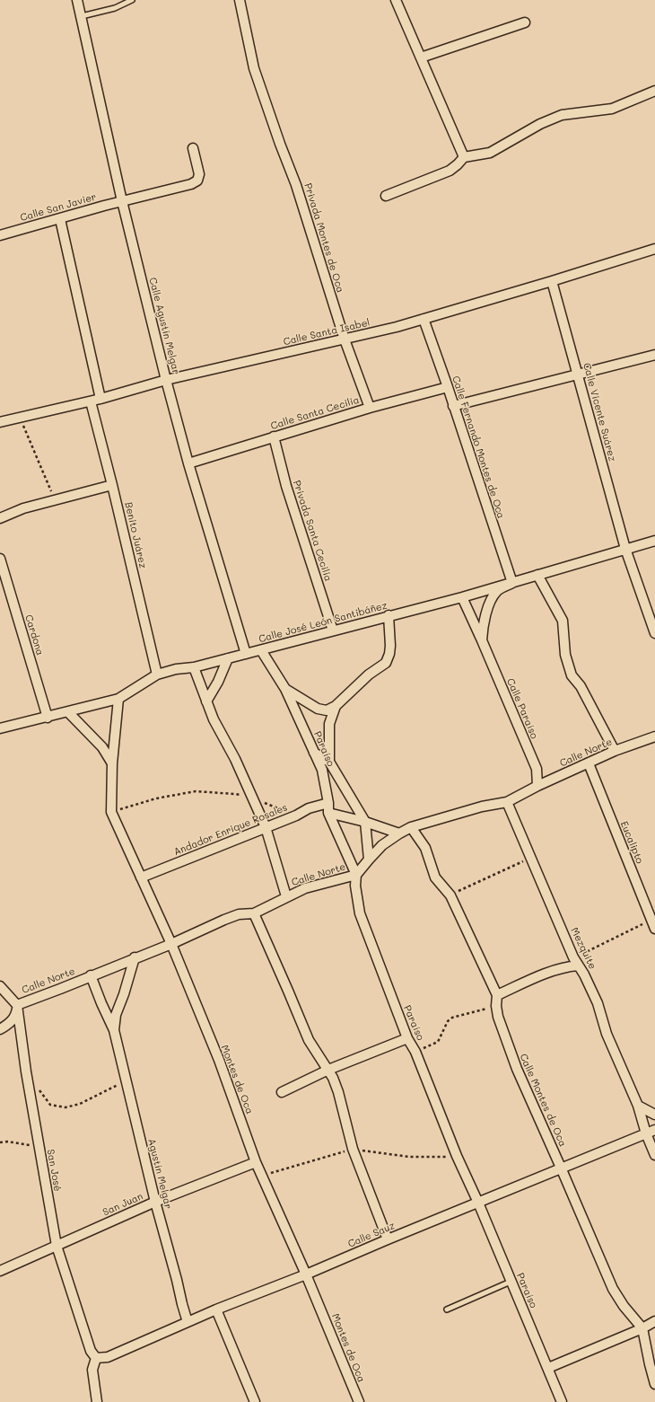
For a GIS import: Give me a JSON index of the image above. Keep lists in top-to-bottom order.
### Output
{
  "streets": {
    "street": [
      "Calle San Javier",
      "Privada Montes de Oca",
      "Calle Agustín Melgar",
      "Calle Santa Isabel",
      "Calle Vicente Suárez",
      "Calle Santa Cecilia",
      "Calle Fernando Montes de Oca",
      "Privada Santa Cecilia",
      "Benito Juárez",
      "Calle José León Santibáñez",
      "Cardona",
      "Calle Paraíso",
      "Paraíso",
      "Calle Norte",
      "Andador Enrique Rosales",
      "Eucalipto",
      "Mezquite",
      "Montes de Oca",
      "Calle Montes de Oca",
      "San José",
      "Agustín Melgar",
      "San Juan",
      "Calle Sauz"
    ]
  },
  "crossings": [
    ["Calle San Javier", "Calle Agustín Melgar"],
    ["Privada Montes de Oca", "Calle Santa Isabel"],
    ["Calle Agustín Melgar", "Calle Santa Isabel"],
    ["Calle Agustín Melgar", "Calle Santa Cecilia"],
    ["Calle Agustín Melgar", "Calle José León Santibáñez"],
    ["Calle Santa Isabel", "Calle Vicente Suárez"],
    ["Calle Santa Isabel", "Calle Fernando Montes de Oca"],
    ["Calle Santa Isabel", "Benito Juárez"],
    ["Calle Vicente Suárez", "Calle José León Santibáñez"],
    ["Calle Santa Cecilia", "Calle Fernando Montes de Oca"],
    ["Calle Santa Cecilia", "Privada Santa Cecilia"],
    ["Calle Fernando Montes de Oca", "Calle José León Santibáñez"],
    ["Calle Fernando Montes de Oca", "Calle Paraíso"],
    ["Privada Santa Cecilia", "Calle José León Santibáñez"],
    ["Benito Juárez", "Calle José León Santibáñez"],
    ["Calle José León Santibáñez", "Cardona"],
    ["Calle José León Santibáñez", "Calle Paraíso"],
    ["Calle José León Santibáñez", "Paraíso"],
    ["Calle José León Santibáñez", "Montes de Oca"],
    ["Calle Paraíso", "Calle Norte"],
    ["Paraíso", "Calle Norte"],
    ["Paraíso", "Andador Enrique Rosales"],
    ["Paraíso", "Calle Sauz"],
    ["Calle Norte", "Eucalipto"],
    ["Calle Norte", "Mezquite"],
    ["Calle Norte", "Montes de Oca"],
    ["Calle Norte", "Calle Montes de Oca"],
    ["Calle Norte", "San José"],
    ["Calle Norte", "Agustín Melgar"],
    ["Andador Enrique Rosales", "Montes de Oca"],
    ["Mezquite", "Calle Sauz"],
    ["Montes de Oca", "San Juan"],
    ["Montes de Oca", "Calle Sauz"],
    ["Calle Montes de Oca", "Calle Sauz"],
    ["San José", "San Juan"],
    ["San José", "Calle Sauz"],
    ["Agustín Melgar", "San Juan"],
    ["Agustín Melgar", "Calle Sauz"]
  ]
}
